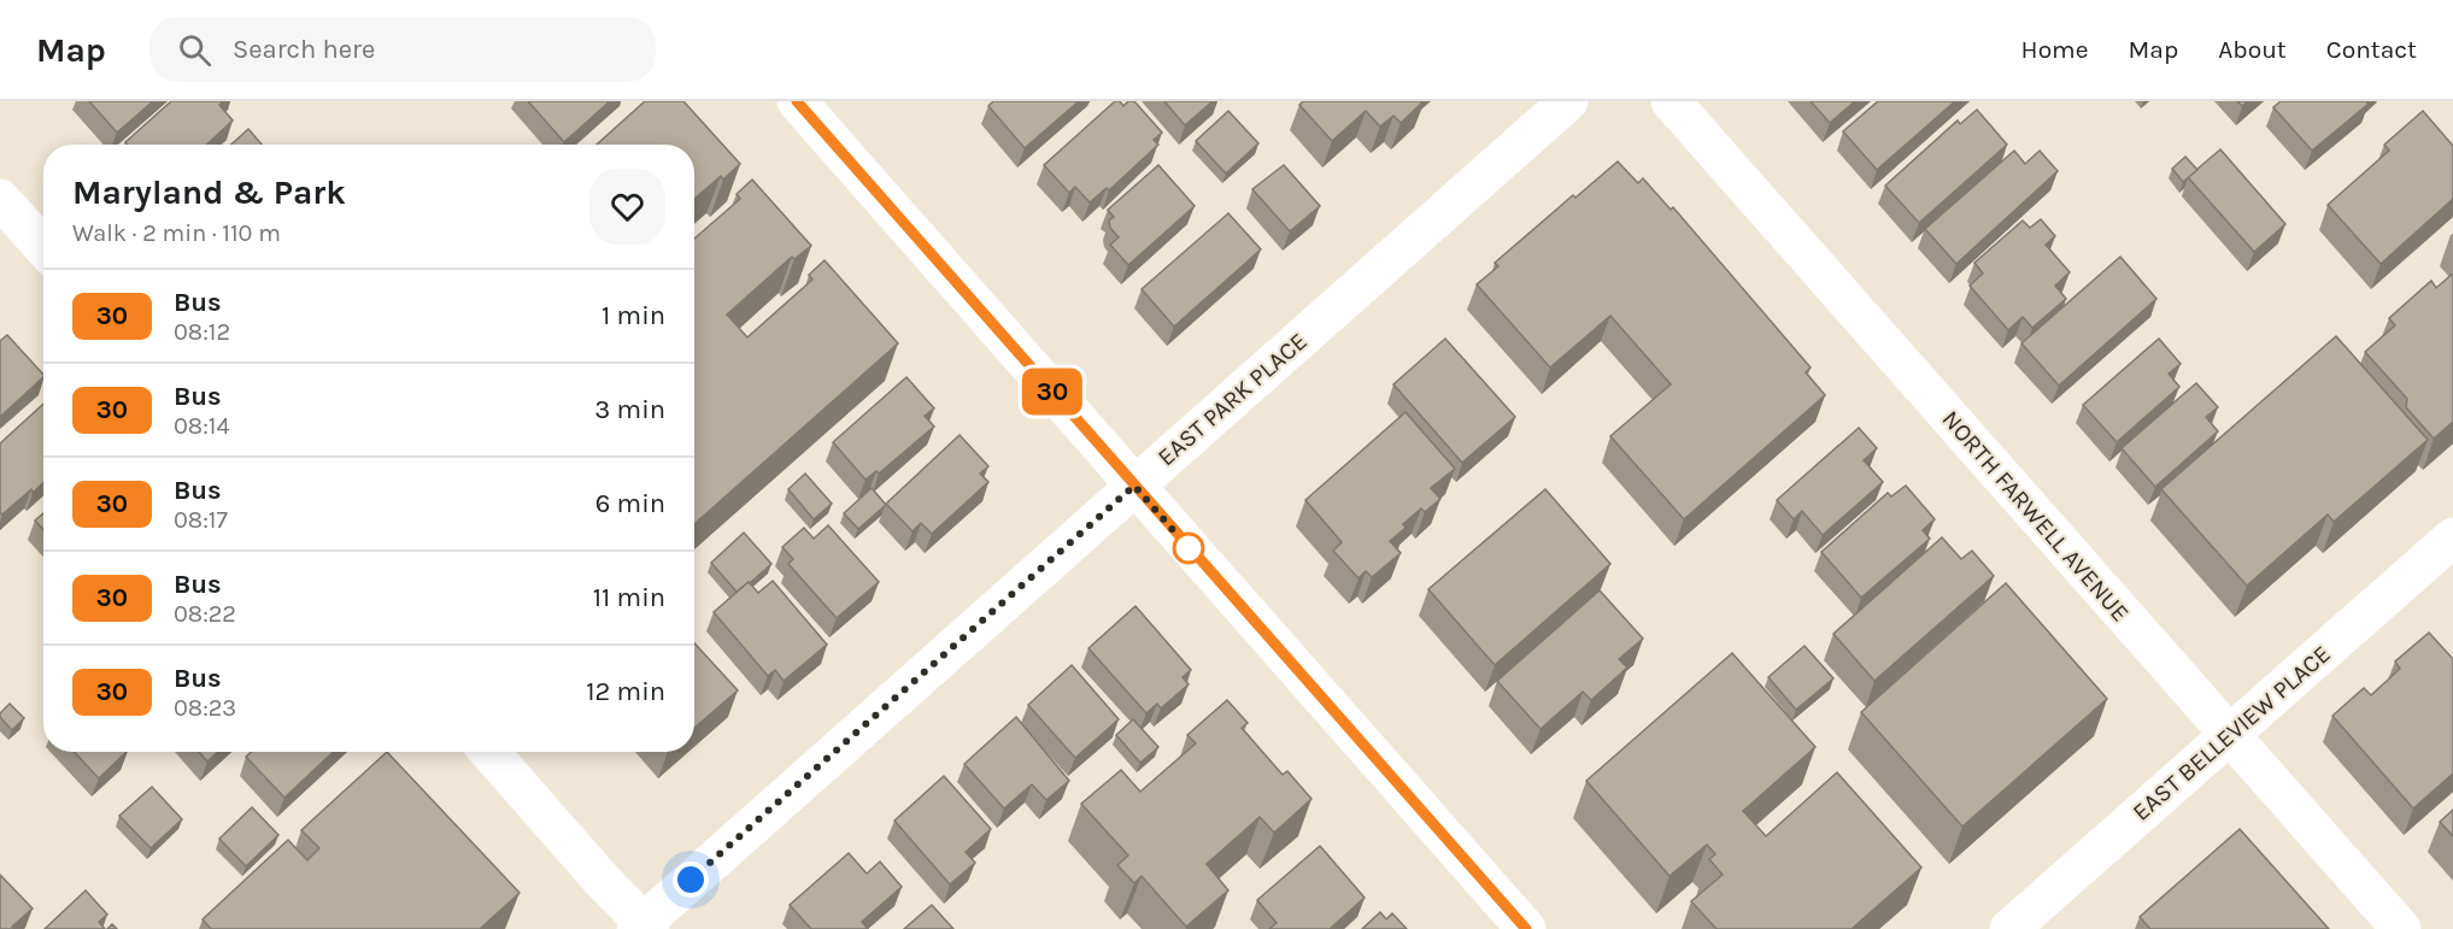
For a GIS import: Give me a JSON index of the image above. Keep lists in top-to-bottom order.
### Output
{
  "streets": {
    "street": ["EAST PARK PLACE", "NORTH FARWELL AVENUE", "EAST BELLEVIEW PLACE"]
  },
  "crossings": [
    ["NORTH FARWELL AVENUE", "EAST BELLEVIEW PLACE"]
  ],
  "lines": ["bus line 30"],
  "page": {
    "header": "Map",
    "search": "Search here",
    "nav": [
      "Home",
      "Map",
      "About",
      "Contact"
    ],
    "on_map": "30",
    "heading": ["Maryland & Park", "Walk · 2 min · 110 m"],
    "list": [
      {
        "mark": "30",
        "name": "Bus",
        "note": "08:12",
        "value": "1 min"
      },
      {
        "mark": "30",
        "name": "Bus",
        "note": "08:14",
        "value": "3 min"
      },
      {
        "mark": "30",
        "name": "Bus",
        "note": "08:17",
        "value": "6 min"
      },
      {
        "mark": "30",
        "name": "Bus",
        "note": "08:22",
        "value": "11 min"
      },
      {
        "mark": "30",
        "name": "Bus",
        "note": "08:23",
        "value": "12 min"
      }
    ]
  }
}
